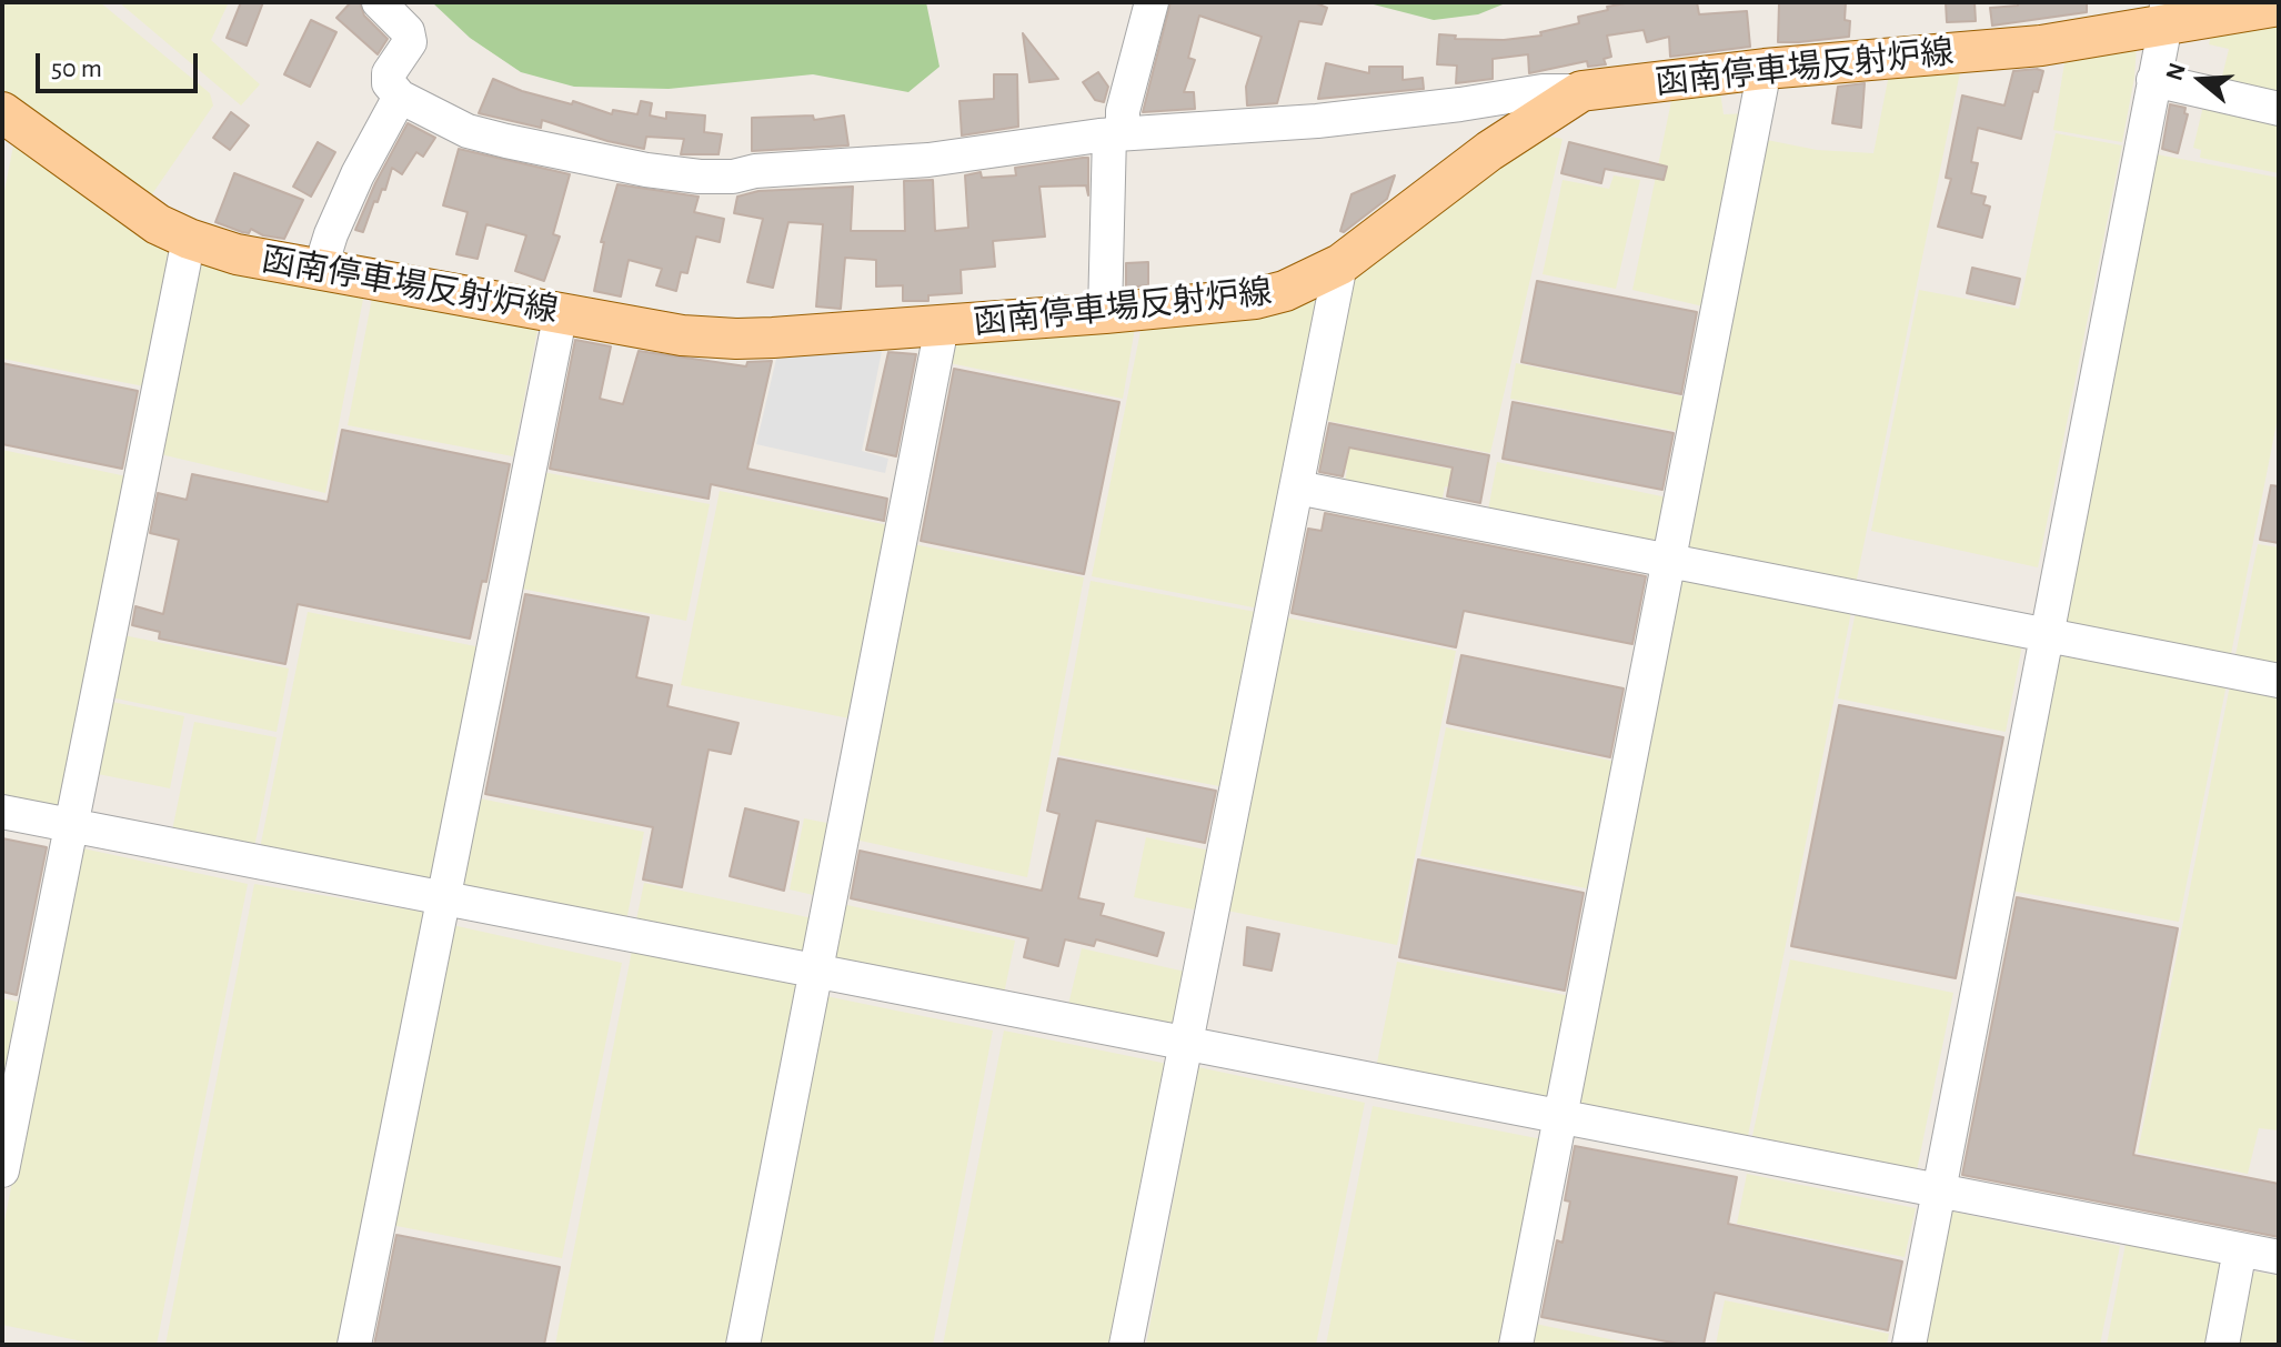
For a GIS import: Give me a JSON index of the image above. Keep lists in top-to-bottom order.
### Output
{
  "streets": {
    "main road": ["函南停車場反射炉線"]
  },
  "scale_bar": "50 m",
  "north": "left"
}
